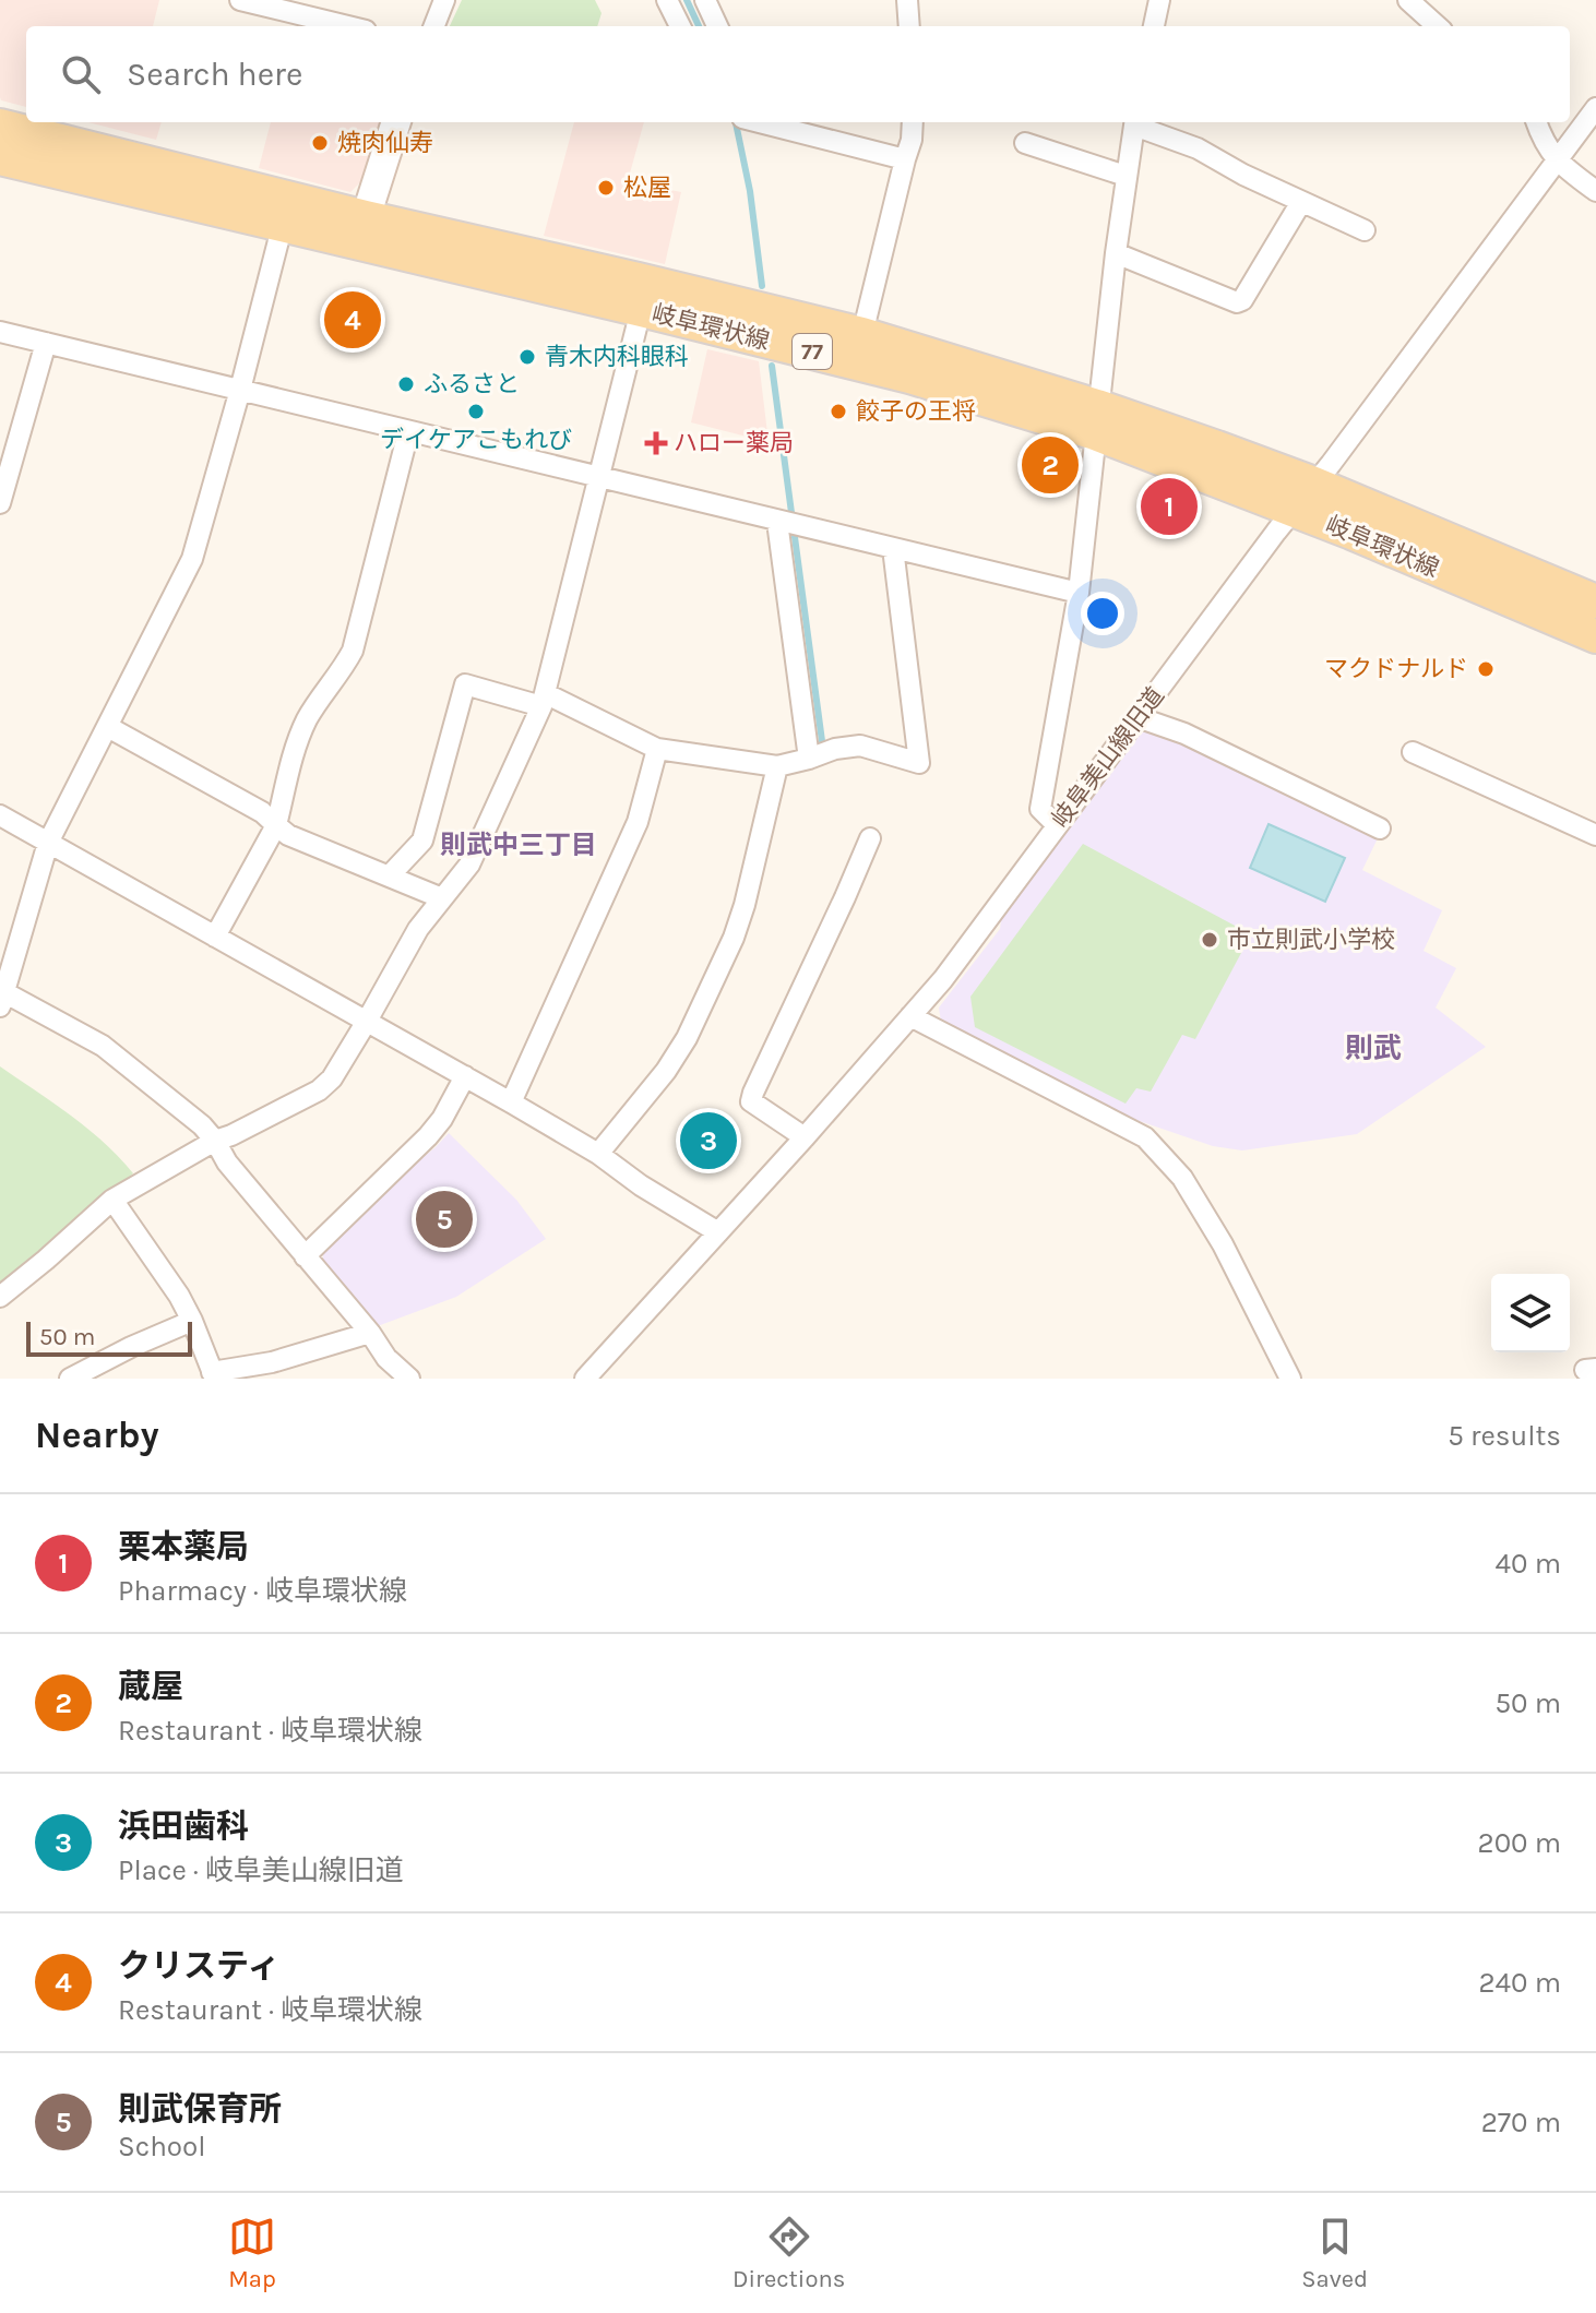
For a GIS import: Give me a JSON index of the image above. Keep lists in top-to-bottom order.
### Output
{
  "streets": {
    "main road": ["岐阜環状線", "77"],
    "street": ["岐阜美山線旧道"]
  },
  "crossings": [
    ["岐阜環状線", "岐阜美山線旧道"]
  ],
  "districts": ["則武中三丁目", "則武"],
  "places": {
    "other": [
      "焼肉仙寿",
      "松屋",
      "青木内科眼科",
      "ふるさと",
      "デイケアこもれび",
      "餃子の王将",
      "マクドナルド",
      "市立則武小学校"
    ],
    "health": ["ハロー薬局"]
  },
  "scale_bar": "50 m",
  "page": {
    "search": "Search here",
    "pins": [
      "4",
      "2",
      "1",
      "3",
      "5"
    ],
    "scale": "50 m",
    "heading": ["Nearby", "5 results"],
    "list": [
      {
        "mark": "1",
        "name": "栗本薬局",
        "note": "Pharmacy · 岐阜環状線",
        "value": "40 m"
      },
      {
        "mark": "2",
        "name": "蔵屋",
        "note": "Restaurant · 岐阜環状線",
        "value": "50 m"
      },
      {
        "mark": "3",
        "name": "浜田歯科",
        "note": "Place · 岐阜美山線旧道",
        "value": "200 m"
      },
      {
        "mark": "4",
        "name": "クリスティ",
        "note": "Restaurant · 岐阜環状線",
        "value": "240 m"
      },
      {
        "mark": "5",
        "name": "則武保育所",
        "note": "School",
        "value": "270 m"
      }
    ],
    "nav": ["Map", "Directions", "Saved"]
  }
}
